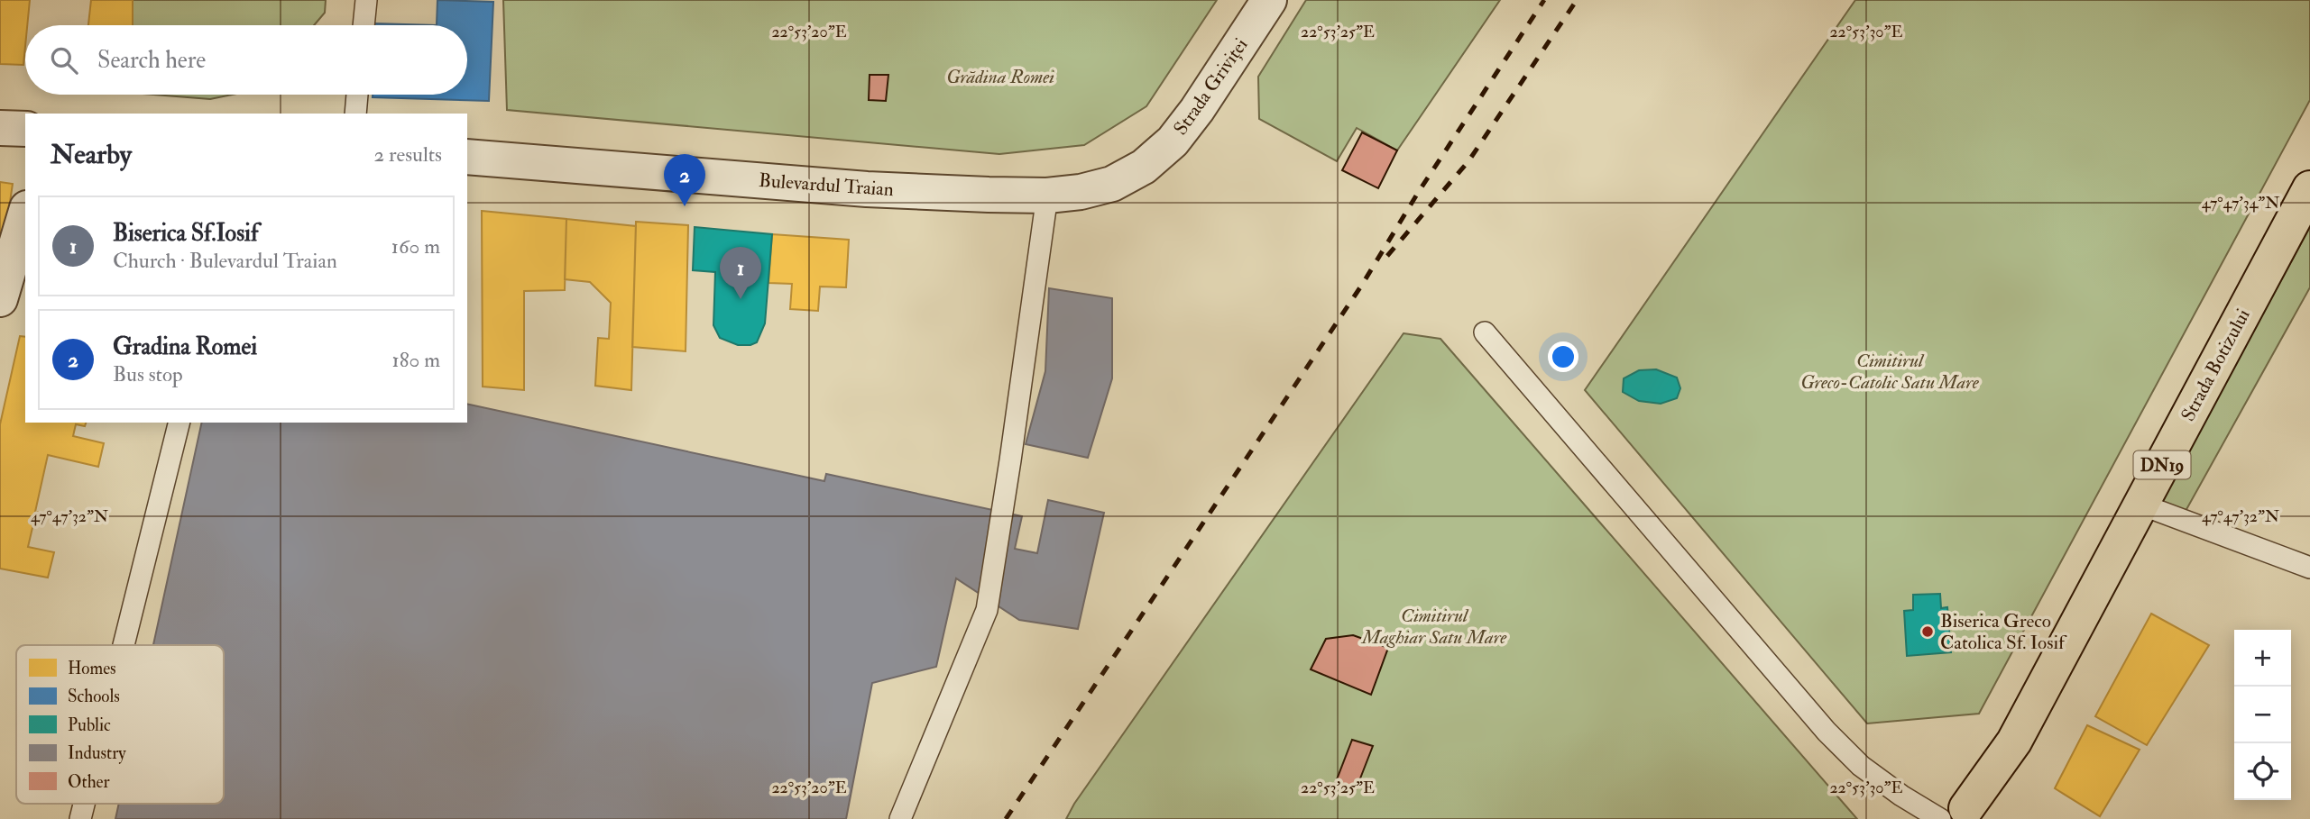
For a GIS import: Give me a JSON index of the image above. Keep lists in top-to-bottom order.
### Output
{
  "streets": {
    "main road": ["Strada Botizului", "DN19"],
    "street": ["Strada Griviței", "Bulevardul Traian"]
  },
  "crossings": [
    ["Strada Griviței", "Bulevardul Traian"]
  ],
  "parks": ["Grădina Romei", "Cimitirul Greco-Catolic Satu Mare", "Cimitirul Maghiar Satu Mare"],
  "places": ["Biserica Greco Catolica Sf. Iosif"],
  "legend": [
    "Homes",
    "Schools",
    "Public",
    "Industry",
    "Other"
  ],
  "page": {
    "search": "Search here",
    "heading": ["Nearby", "2 results"],
    "pins": ["2", "1"],
    "list": [
      {
        "mark": "1",
        "name": "Biserica Sf.Iosif",
        "note": "Church · Bulevardul Traian",
        "value": "160 m"
      },
      {
        "mark": "2",
        "name": "Gradina Romei",
        "note": "Bus stop",
        "value": "180 m"
      }
    ],
    "map_buttons": ["+", "−"]
  },
  "coordinates": [
    "22°53'20\"E",
    "22°53'25\"E",
    "22°53'30\"E",
    "47°47'34\"N",
    "47°47'32\"N"
  ]
}
